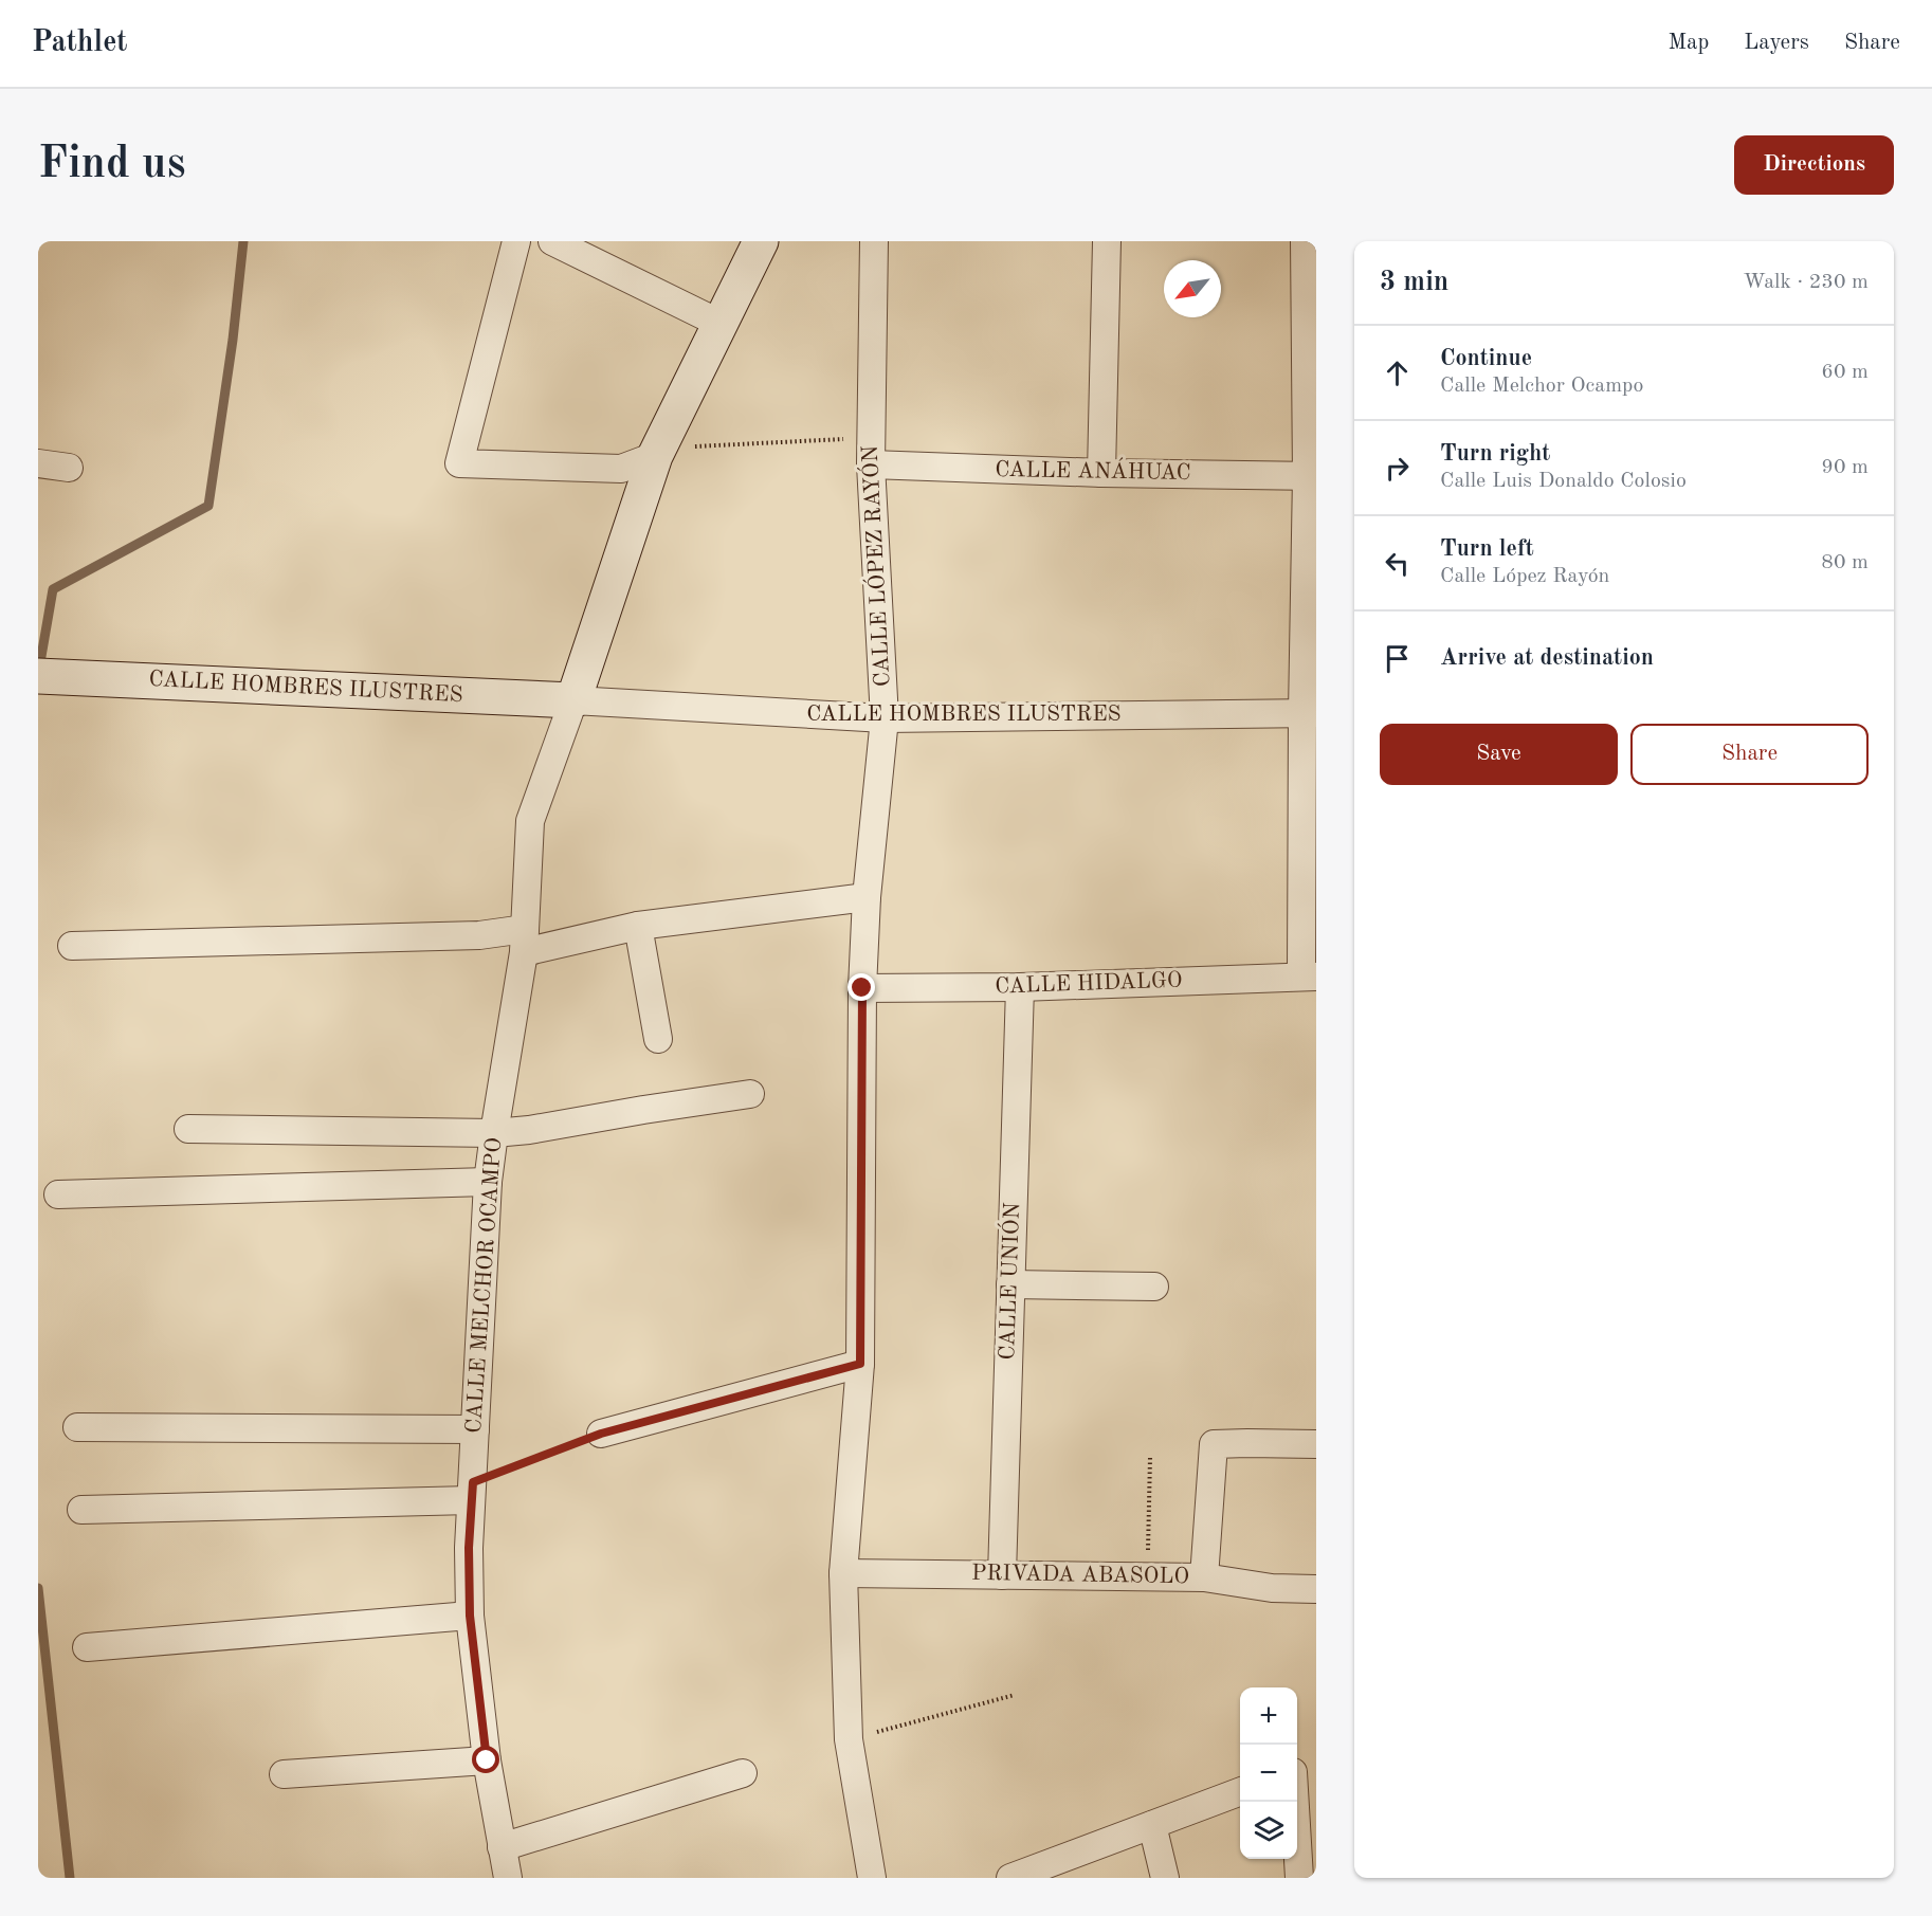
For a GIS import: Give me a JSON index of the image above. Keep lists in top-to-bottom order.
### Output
{
  "streets": {
    "street": [
      "CALLE ANÁHUAC",
      "CALLE LÓPEZ RAYÓN",
      "CALLE HOMBRES ILUSTRES",
      "CALLE HIDALGO",
      "CALLE UNIÓN",
      "CALLE MELCHOR OCAMPO",
      "PRIVADA ABASOLO"
    ]
  },
  "crossings": [
    ["CALLE ANÁHUAC", "CALLE LÓPEZ RAYÓN"],
    ["CALLE LÓPEZ RAYÓN", "CALLE HOMBRES ILUSTRES"],
    ["CALLE LÓPEZ RAYÓN", "CALLE HIDALGO"],
    ["CALLE LÓPEZ RAYÓN", "PRIVADA ABASOLO"],
    ["CALLE HOMBRES ILUSTRES", "CALLE MELCHOR OCAMPO"],
    ["CALLE HIDALGO", "CALLE UNIÓN"],
    ["CALLE UNIÓN", "PRIVADA ABASOLO"]
  ],
  "north": "bottom left",
  "page": {
    "header": "Pathlet",
    "nav": ["Map", "Layers", "Share"],
    "buttons": [
      "Directions",
      ["Save", "Share"]
    ],
    "title": "Find us",
    "heading": ["3 min", "Walk · 230 m"],
    "list": [
      ["Continue", "Calle Melchor Ocampo", "60 m"],
      ["Turn right", "Calle Luis Donaldo Colosio", "90 m"],
      ["Turn left", "Calle López Rayón", "80 m"],
      "Arrive at destination"
    ],
    "map_buttons": ["+", "−"]
  }
}
